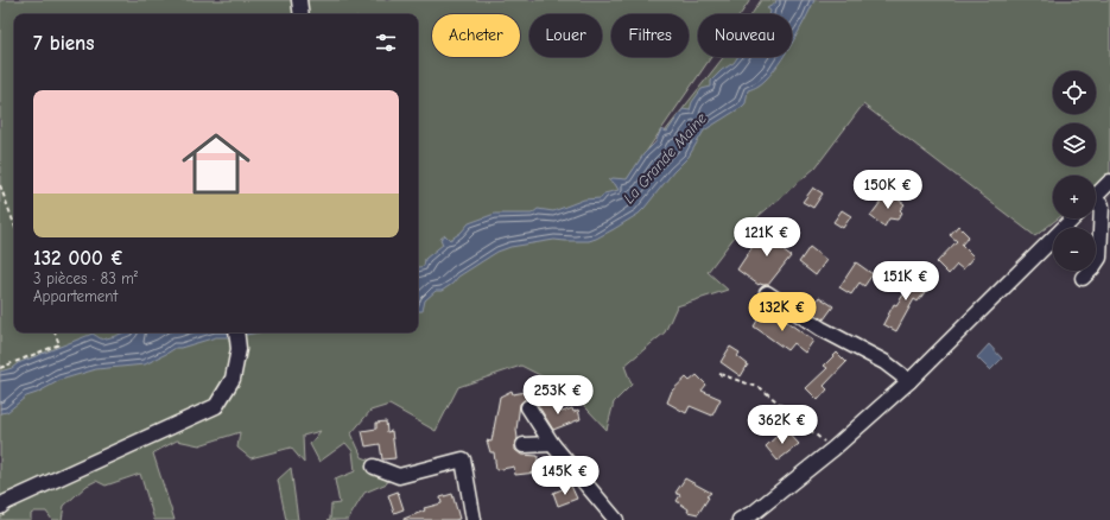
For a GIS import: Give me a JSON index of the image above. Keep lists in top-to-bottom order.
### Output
{
  "water": ["La Grande Maine"],
  "page": {
    "chip": [
      "Acheter",
      "Louer",
      "Filtres",
      "Nouveau"
    ],
    "heading": "7 biens",
    "map_buttons": ["+", "−"],
    "list": [
      {
        "name": "132 000 €",
        "note": "3 pièces · 83 m² · Appartement"
      }
    ],
    "price": [
      "150K €",
      "121K €",
      "151K €",
      "132K €",
      "253K €",
      "362K €",
      "145K €"
    ]
  }
}
